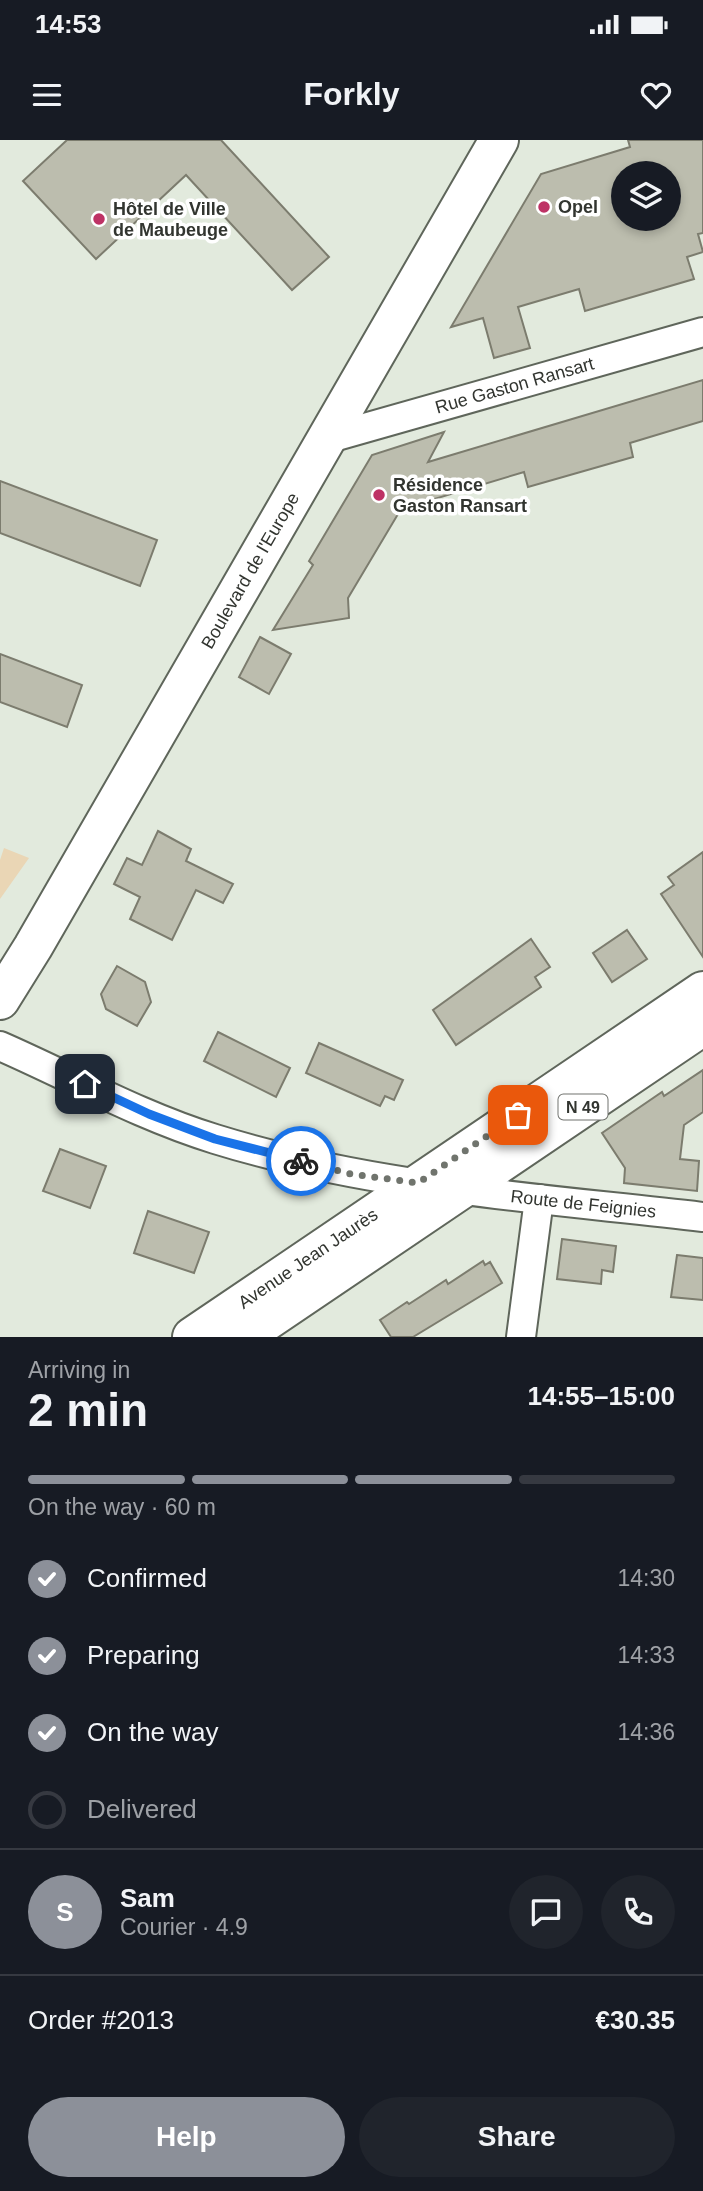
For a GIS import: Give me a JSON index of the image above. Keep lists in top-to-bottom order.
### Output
{
  "streets": {
    "main road": ["Boulevard de l'Europe", "N 49", "Avenue Jean Jaurès"],
    "street": ["Rue Gaston Ransart", "Route de Feignies"]
  },
  "crossings": [
    ["Rue Gaston Ransart", "Boulevard de l'Europe"],
    ["Route de Feignies", "Avenue Jean Jaurès"]
  ],
  "places": ["Opel", "Hôtel de Ville de Maubeuge", "Résidence Gaston Ransart"],
  "page": {
    "status": "14:53",
    "header": "Forkly",
    "heading": ["2 min", "Arriving in", "14:55–15:00"],
    "panel": [
      "Sam",
      "Courier · 4.9",
      "Order #2013",
      "€30.35"
    ],
    "bar": "On the way · 60 m",
    "list": [
      ["Confirmed", "14:30"],
      ["Preparing", "14:33"],
      ["On the way", "14:36"],
      "Delivered"
    ],
    "round": "S",
    "buttons": ["Help", "Share"]
  }
}
